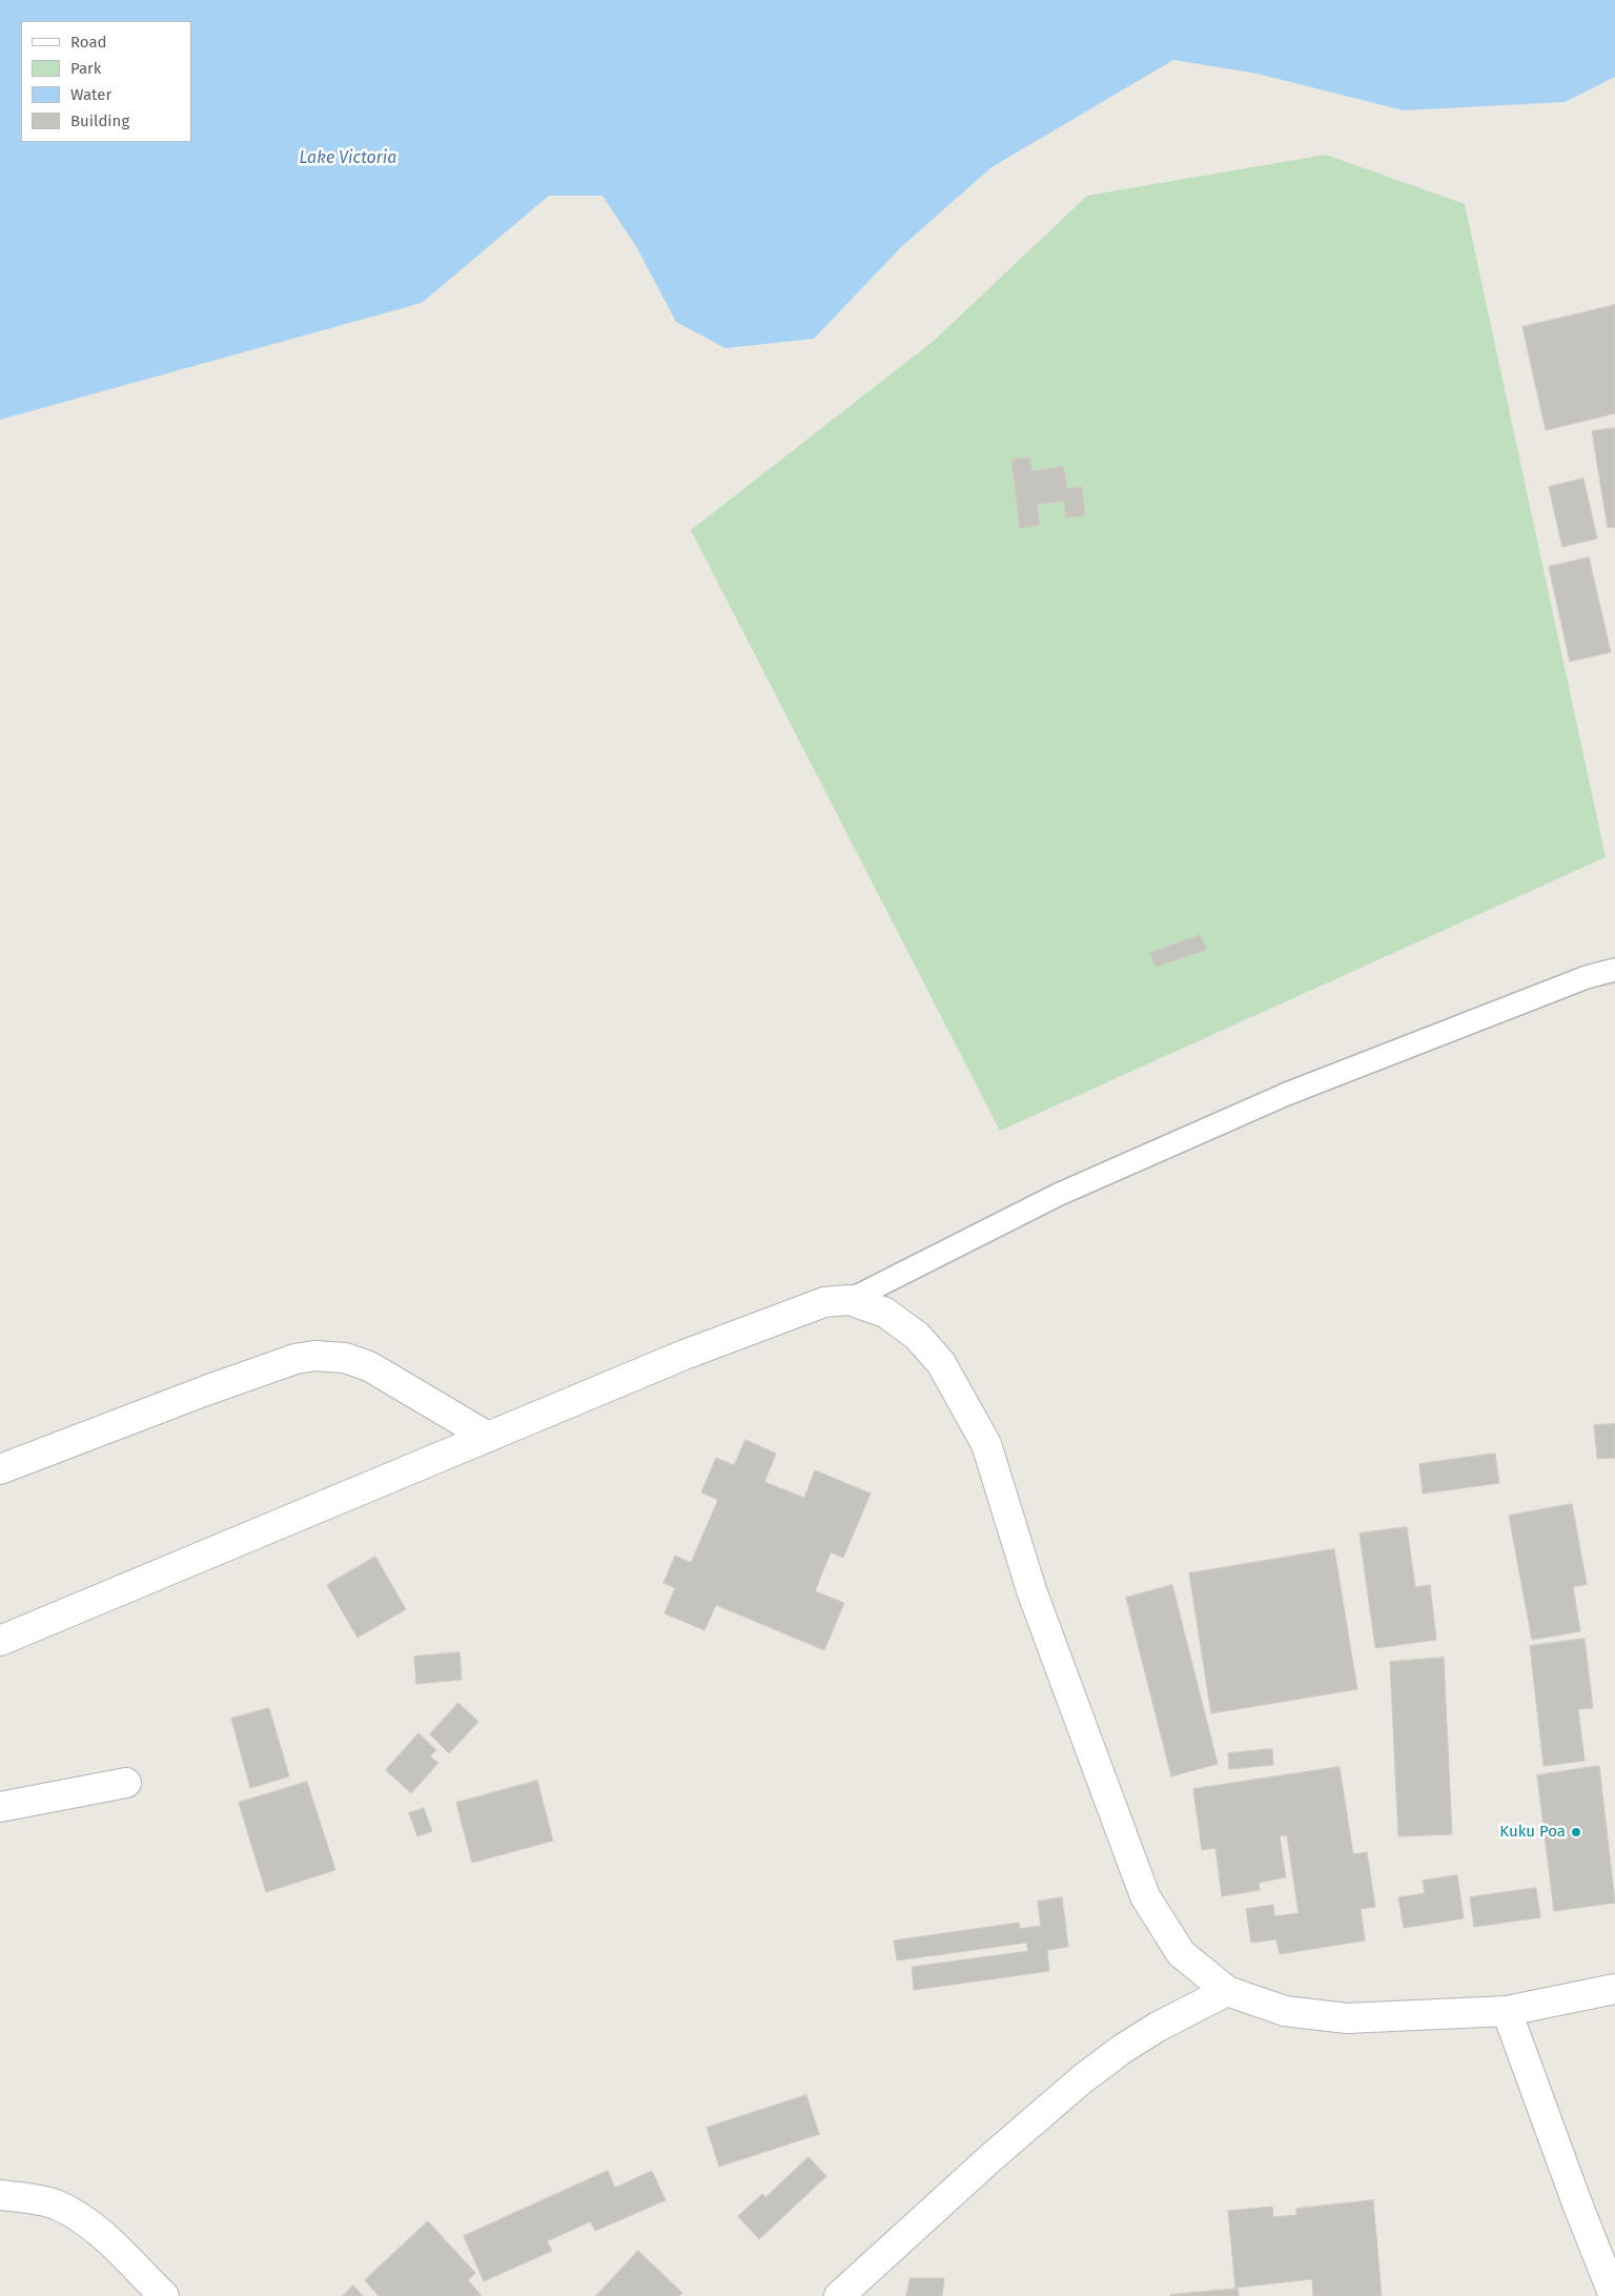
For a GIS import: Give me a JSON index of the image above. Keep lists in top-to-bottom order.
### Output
{
  "water": ["Lake Victoria"],
  "places": ["Kuku Poa"],
  "legend": [
    "Road",
    "Park",
    "Water",
    "Building"
  ]
}
